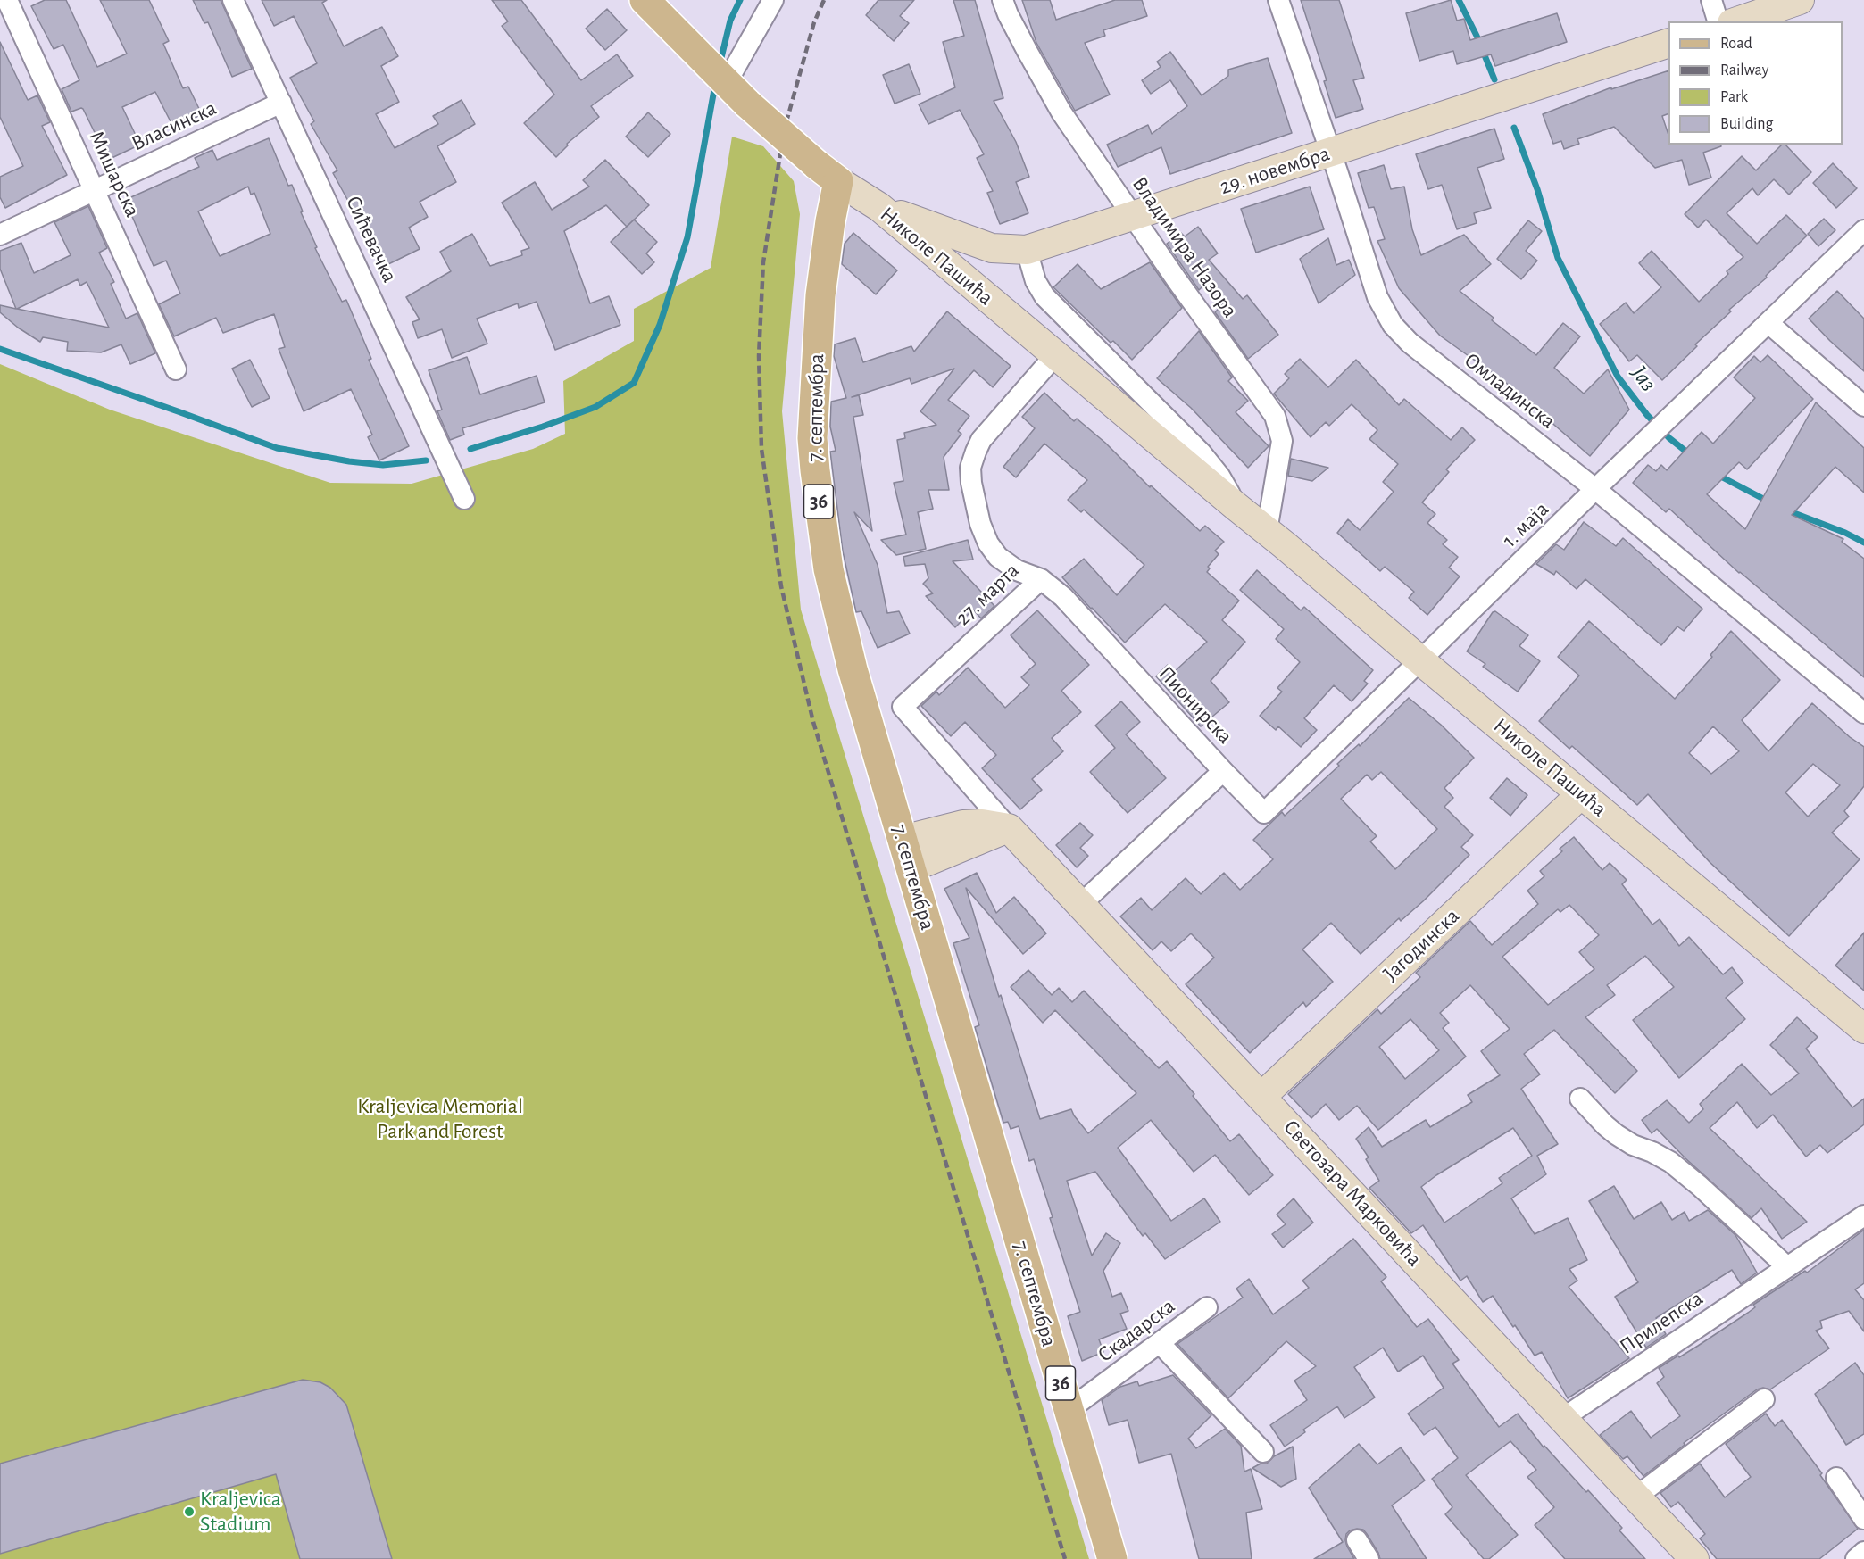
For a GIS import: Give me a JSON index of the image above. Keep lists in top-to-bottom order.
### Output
{
  "streets": {
    "main road": ["Николе Пашића", "7. септембра", "36"],
    "street": [
      "Власинска",
      "29. новембра",
      "Мишарска",
      "Сићевачка",
      "Владимира Назора",
      "Омладинска",
      "1. маја",
      "27. марта",
      "Пионирска",
      "Јагодинска",
      "Светозара Марковића",
      "Прилепска",
      "Скадарска"
    ]
  },
  "crossings": [
    ["Власинска", "Мишарска"],
    ["Власинска", "Сићевачка"],
    ["29. новембра", "Владимира Назора"],
    ["29. новембра", "Николе Пашића"],
    ["29. новембра", "Омладинска"],
    ["Владимира Назора", "Николе Пашића"],
    ["Николе Пашића", "7. септембра"],
    ["Николе Пашића", "1. маја"],
    ["Николе Пашића", "27. марта"],
    ["Николе Пашића", "Јагодинска"],
    ["Омладинска", "1. маја"],
    ["7. септембра", "Скадарска"],
    ["1. маја", "Пионирска"],
    ["27. марта", "Пионирска"],
    ["27. марта", "Светозара Марковића"],
    ["Пионирска", "Светозара Марковића"],
    ["Јагодинска", "Светозара Марковића"],
    ["Светозара Марковића", "Прилепска"]
  ],
  "water": ["Јаз"],
  "parks": ["Kraljevica Memorial Park and Forest"],
  "places": ["Kraljevica Stadium"],
  "legend": [
    "Road",
    "Railway",
    "Park",
    "Building"
  ]
}
